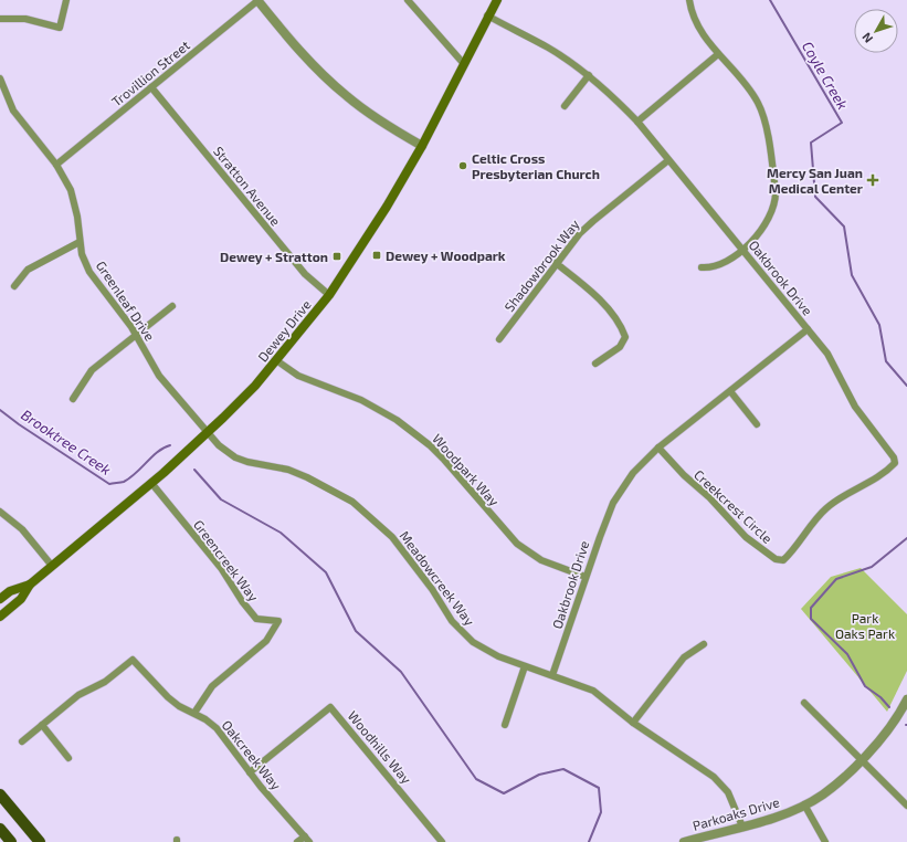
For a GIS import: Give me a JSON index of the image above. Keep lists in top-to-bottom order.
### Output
{
  "streets": {
    "main road": ["Dewey Drive"],
    "street": [
      "Trovillion Street",
      "Stratton Avenue",
      "Shadowbrook Way",
      "Oakbrook Drive",
      "Greenleaf Drive",
      "Woodpark Way",
      "Creekcrest Circle",
      "Greencreek Way",
      "Meadowcreek Way",
      "Woodhills Way",
      "Oakcreek Way",
      "Parkoaks Drive"
    ]
  },
  "crossings": [
    ["Trovillion Street", "Stratton Avenue"],
    ["Trovillion Street", "Greenleaf Drive"],
    ["Stratton Avenue", "Dewey Drive"],
    ["Shadowbrook Way", "Oakbrook Drive"],
    ["Oakbrook Drive", "Dewey Drive"],
    ["Oakbrook Drive", "Woodpark Way"],
    ["Oakbrook Drive", "Creekcrest Circle"],
    ["Oakbrook Drive", "Meadowcreek Way"],
    ["Greenleaf Drive", "Dewey Drive"],
    ["Greenleaf Drive", "Meadowcreek Way"],
    ["Dewey Drive", "Woodpark Way"],
    ["Dewey Drive", "Greencreek Way"],
    ["Dewey Drive", "Meadowcreek Way"],
    ["Greencreek Way", "Oakcreek Way"],
    ["Meadowcreek Way", "Parkoaks Drive"],
    ["Woodhills Way", "Oakcreek Way"]
  ],
  "water": ["Coyle Creek", "Brooktree Creek"],
  "parks": ["Park Oaks Park"],
  "places": {
    "other": ["Celtic Cross Presbyterian Church"],
    "health": ["Mercy San Juan Medical Center"],
    "transit": ["Dewey + Woodpark", "Dewey + Stratton"]
  },
  "north": "bottom left"
}
